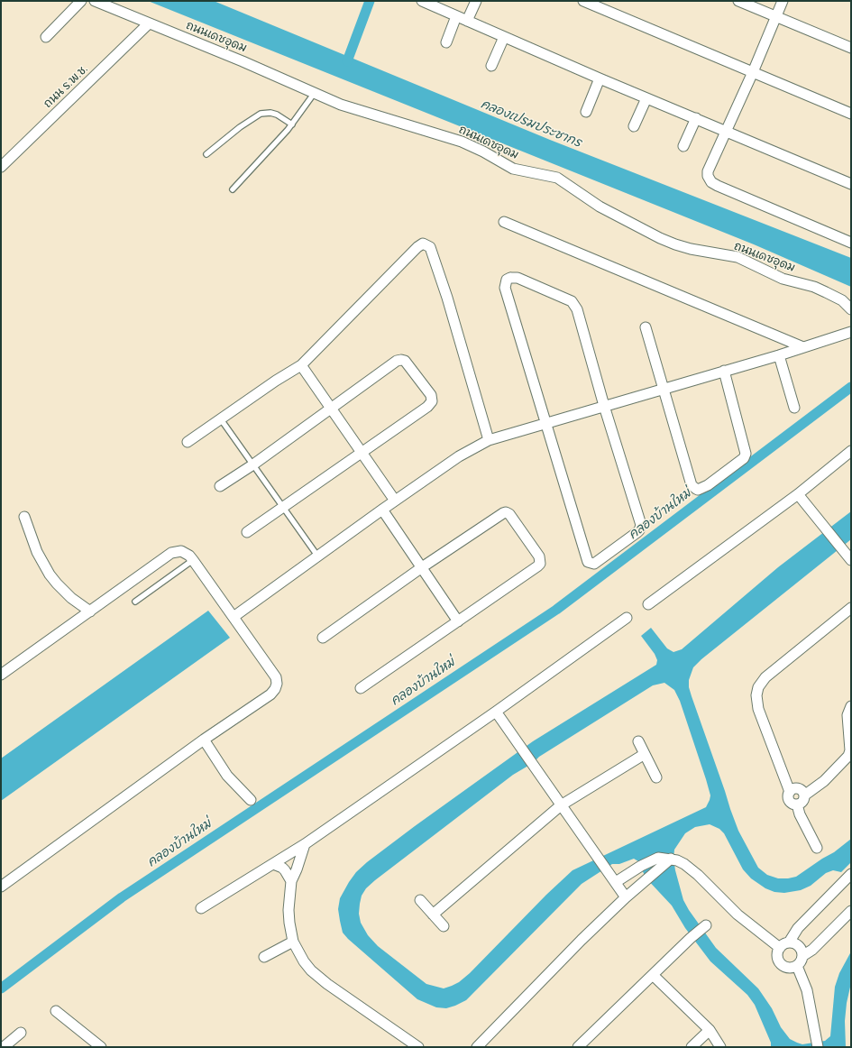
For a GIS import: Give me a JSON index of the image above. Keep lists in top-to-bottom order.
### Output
{
  "streets": {
    "street": ["ถนนเดชอุดม", "ถนน ร.พ.ช."]
  },
  "crossings": [
    ["ถนนเดชอุดม", "ถนน ร.พ.ช."]
  ],
  "water": ["คลองเปรมประชากร", "คลองบ้านใหม่"]
}
